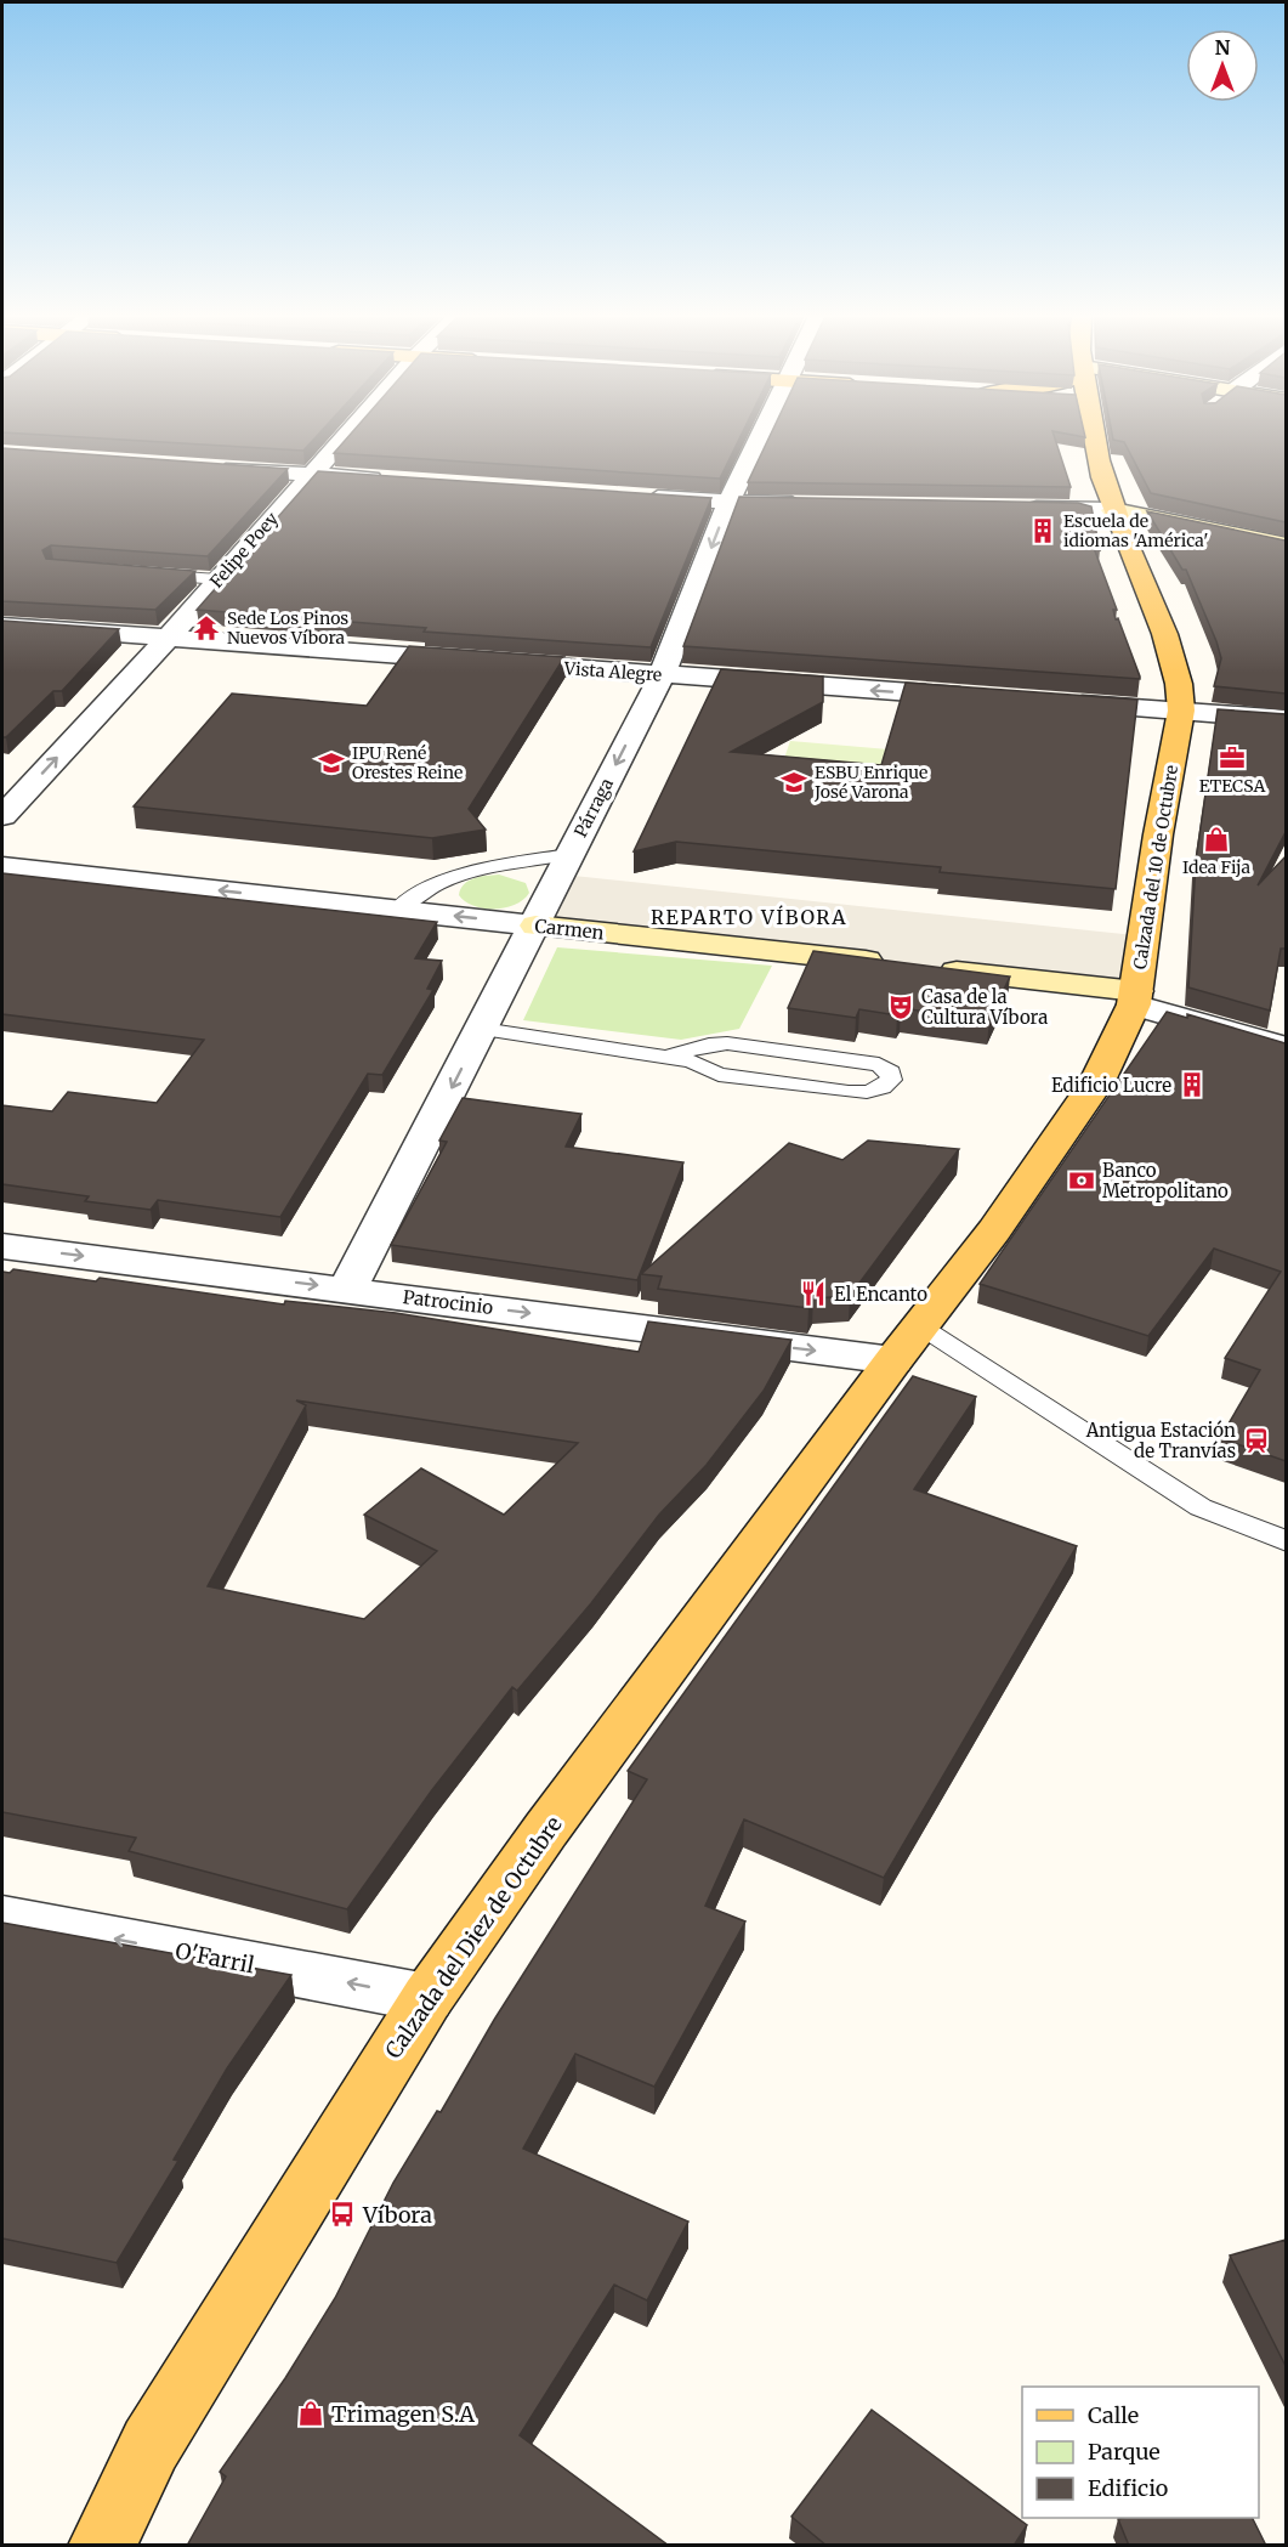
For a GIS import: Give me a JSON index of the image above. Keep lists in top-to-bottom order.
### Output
{
  "streets": {
    "main road": ["Calzada del 10 de Octubre", "Calzada del Diez de Octubre"],
    "street": [
      "Felipe Poey",
      "Vista Alegre",
      "Párraga",
      "Carmen",
      "Patrocinio",
      "O'Farril"
    ]
  },
  "crossings": [
    ["Felipe Poey", "Vista Alegre"],
    ["Vista Alegre", "Párraga"],
    ["Párraga", "Carmen"],
    ["Párraga", "Patrocinio"],
    ["Calzada del 10 de Octubre", "Carmen"],
    ["Calzada del 10 de Octubre", "Patrocinio"],
    ["Calzada del 10 de Octubre", "Calzada del Diez de Octubre"],
    ["Patrocinio", "Calzada del Diez de Octubre"],
    ["Calzada del Diez de Octubre", "O'Farril"]
  ],
  "one_way": [
    "Felipe Poey",
    "Párraga",
    "Carmen",
    "Patrocinio",
    "O'Farril"
  ],
  "districts": ["REPARTO VÍBORA"],
  "places": {
    "building": ["Escuela de idiomas 'América'", "Edificio Lucre"],
    "temple": ["Sede Los Pinos Nuevos Víbora"],
    "office": ["ETECSA"],
    "school or university": ["IPU René Orestes Reine", "ESBU Enrique José Varona"],
    "shop": ["Idea Fija", "Trimagen S.A"],
    "theatre": ["Casa de la Cultura Víbora"],
    "bank": ["Banco Metropolitano"],
    "restaurant": ["El Encanto"],
    "station": ["Antigua Estación de Tranvías"],
    "bus stop": ["Víbora"]
  },
  "legend": ["Calle", "Parque", "Edificio"],
  "north": "top"
}
